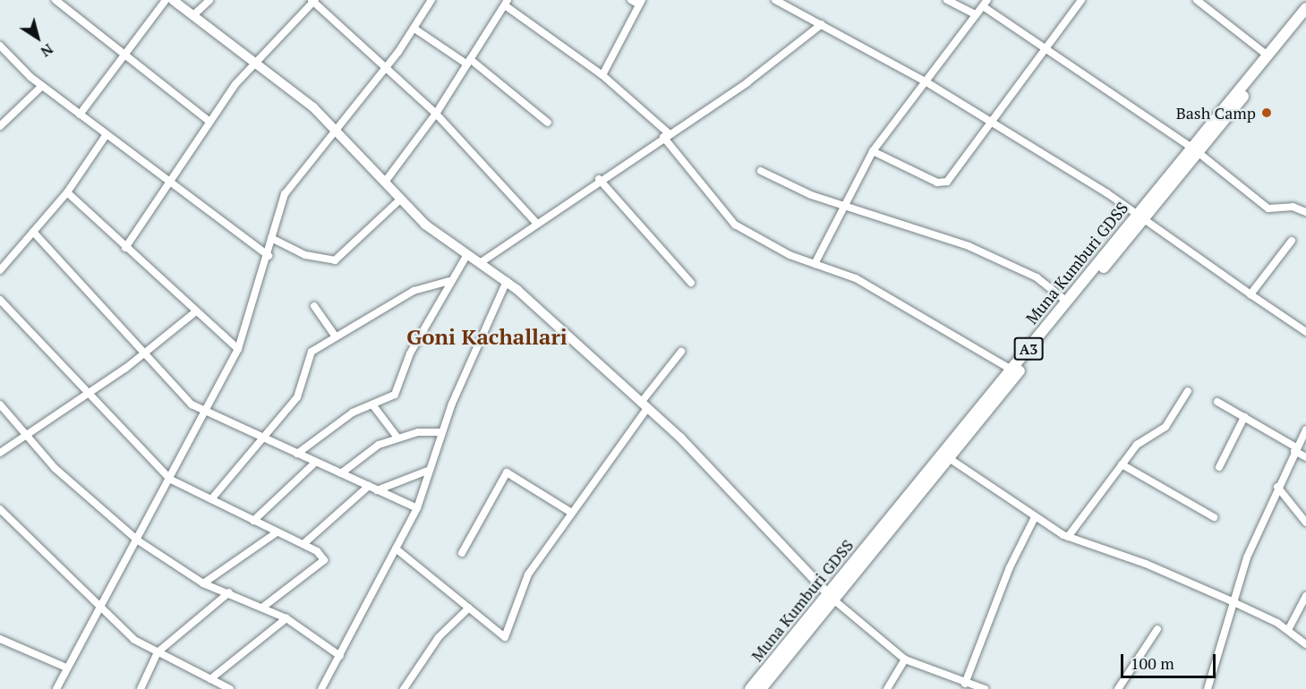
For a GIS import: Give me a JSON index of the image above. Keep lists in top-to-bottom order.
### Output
{
  "streets": {
    "highway": ["Muna Kumburi GDSS", "A3"]
  },
  "districts": ["Goni Kachallari"],
  "places": ["Bash Camp"],
  "scale_bar": "100 m",
  "north": "bottom right"
}
